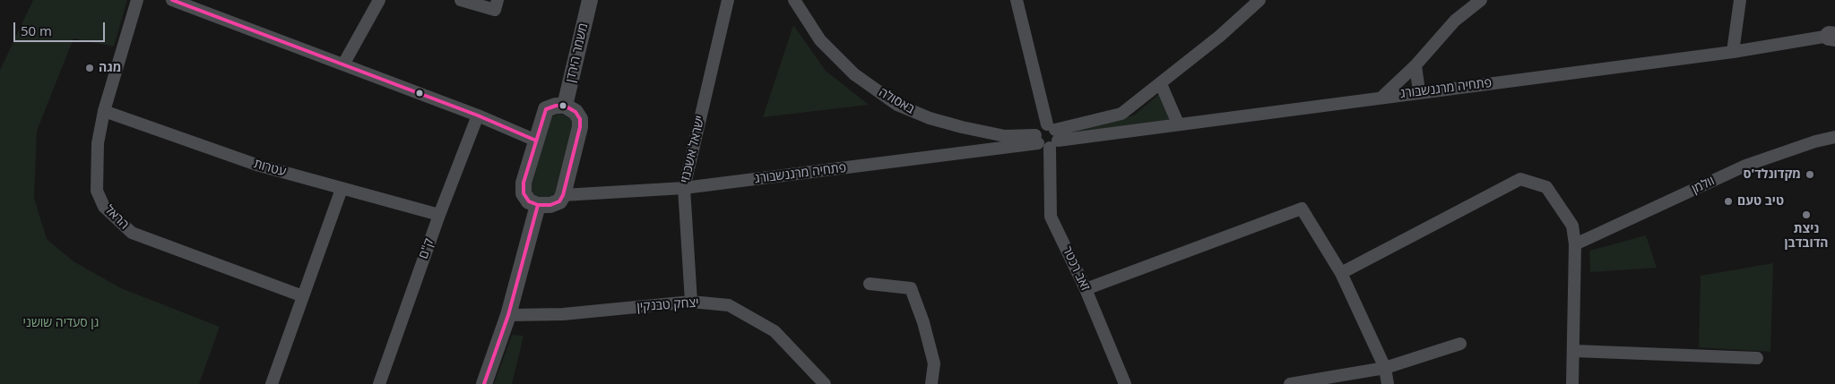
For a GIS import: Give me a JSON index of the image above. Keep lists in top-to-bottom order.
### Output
{
  "streets": {
    "street": [
      "משמר הירדן",
      "פתחיה מרגנשבורג",
      "באסולה",
      "ישראל אשכנזי",
      "עטרות",
      "וולמן",
      "הראל",
      "ק\"ם",
      "זאב רכטר",
      "יצחק טבנקין"
    ]
  },
  "crossings": [
    ["פתחיה מרגנשבורג", "באסולה"],
    ["פתחיה מרגנשבורג", "ישראל אשכנזי"],
    ["פתחיה מרגנשבורג", "זאב רכטר"],
    ["ישראל אשכנזי", "יצחק טבנקין"],
    ["עטרות", "הראל"],
    ["עטרות", "ק\"ם"]
  ],
  "parks": ["גן סעדיה שושני"],
  "places": [
    "מגה",
    "מקדונלד'ס",
    "טיב טעם",
    "ניצת הדובדבן"
  ],
  "scale_bar": "50 m"
}
